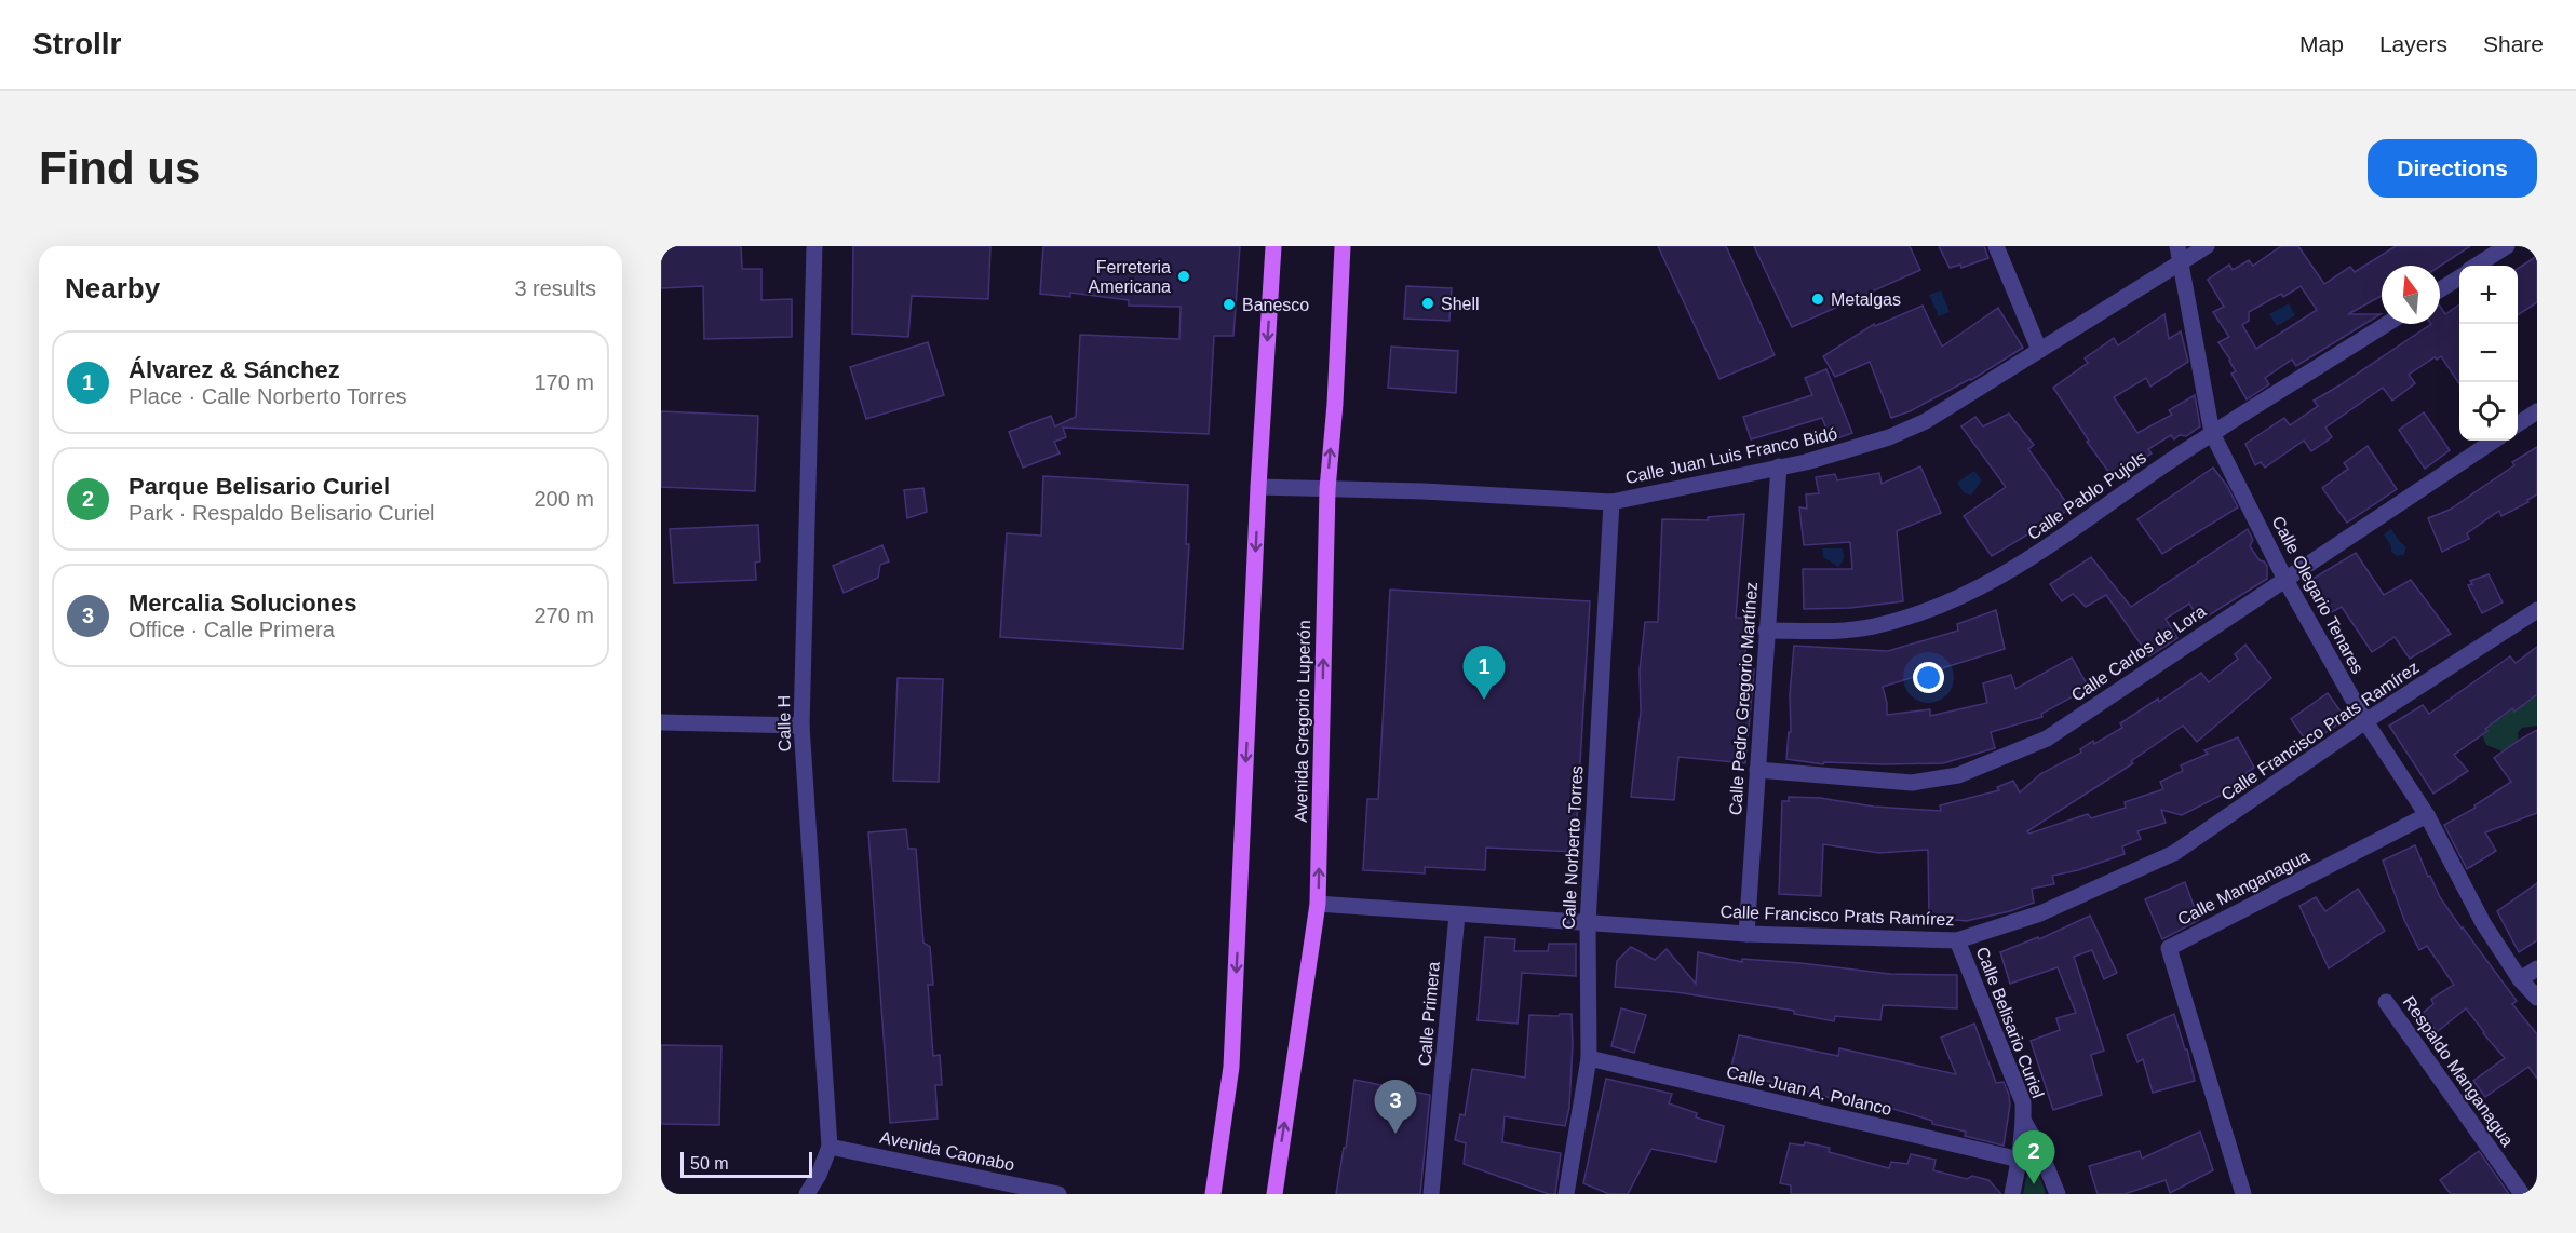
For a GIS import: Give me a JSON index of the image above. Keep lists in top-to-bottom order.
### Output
{
  "streets": {
    "main road": ["Avenida Gregorio Luperón"],
    "street": [
      "Calle Juan Luis Franco Bidó",
      "Calle Pablo Pujols",
      "Calle Olegario Tenares",
      "Calle Carlos de Lora",
      "Calle Pedro Gregorio Martínez",
      "Calle H",
      "Calle Francisco Prats Ramírez",
      "Calle Norberto Torres",
      "Calle Manganagua",
      "Calle Primera",
      "Calle Belisario Curiel",
      "Respaldo Manganagua",
      "Calle Juan A. Polanco",
      "Avenida Caonabo"
    ]
  },
  "crossings": [
    ["Calle Juan Luis Franco Bidó", "Calle Olegario Tenares"],
    ["Calle Juan Luis Franco Bidó", "Calle Pedro Gregorio Martínez"],
    ["Calle Juan Luis Franco Bidó", "Avenida Gregorio Luperón"],
    ["Calle Juan Luis Franco Bidó", "Calle Norberto Torres"],
    ["Calle Pablo Pujols", "Calle Olegario Tenares"],
    ["Calle Pablo Pujols", "Calle Pedro Gregorio Martínez"],
    ["Calle Olegario Tenares", "Calle Carlos de Lora"],
    ["Calle Olegario Tenares", "Calle Francisco Prats Ramírez"],
    ["Calle Olegario Tenares", "Calle Manganagua"],
    ["Calle Carlos de Lora", "Calle Pedro Gregorio Martínez"],
    ["Calle Pedro Gregorio Martínez", "Calle Francisco Prats Ramírez"],
    ["Avenida Gregorio Luperón", "Calle Francisco Prats Ramírez"],
    ["Calle H", "Avenida Caonabo"],
    ["Calle Francisco Prats Ramírez", "Calle Norberto Torres"],
    ["Calle Francisco Prats Ramírez", "Calle Primera"],
    ["Calle Francisco Prats Ramírez", "Calle Belisario Curiel"],
    ["Calle Norberto Torres", "Calle Juan A. Polanco"],
    ["Calle Belisario Curiel", "Calle Juan A. Polanco"]
  ],
  "places": [
    "Ferreteria Americana",
    "Metalgas",
    "Shell",
    "Banesco"
  ],
  "scale_bar": "50 m",
  "north": "top",
  "page": {
    "header": "Strollr",
    "nav": ["Map", "Layers", "Share"],
    "buttons": "Directions",
    "title": "Find us",
    "heading": ["Nearby", "3 results"],
    "map_buttons": ["+", "−"],
    "list": [
      {
        "mark": "1",
        "name": "Álvarez & Sánchez",
        "note": "Place · Calle Norberto Torres",
        "value": "170 m"
      },
      {
        "mark": "2",
        "name": "Parque Belisario Curiel",
        "note": "Park · Respaldo Belisario Curiel",
        "value": "200 m"
      },
      {
        "mark": "3",
        "name": "Mercalia Soluciones",
        "note": "Office · Calle Primera",
        "value": "270 m"
      }
    ],
    "pins": ["1", "3", "2"],
    "scale": "50 m"
  }
}
